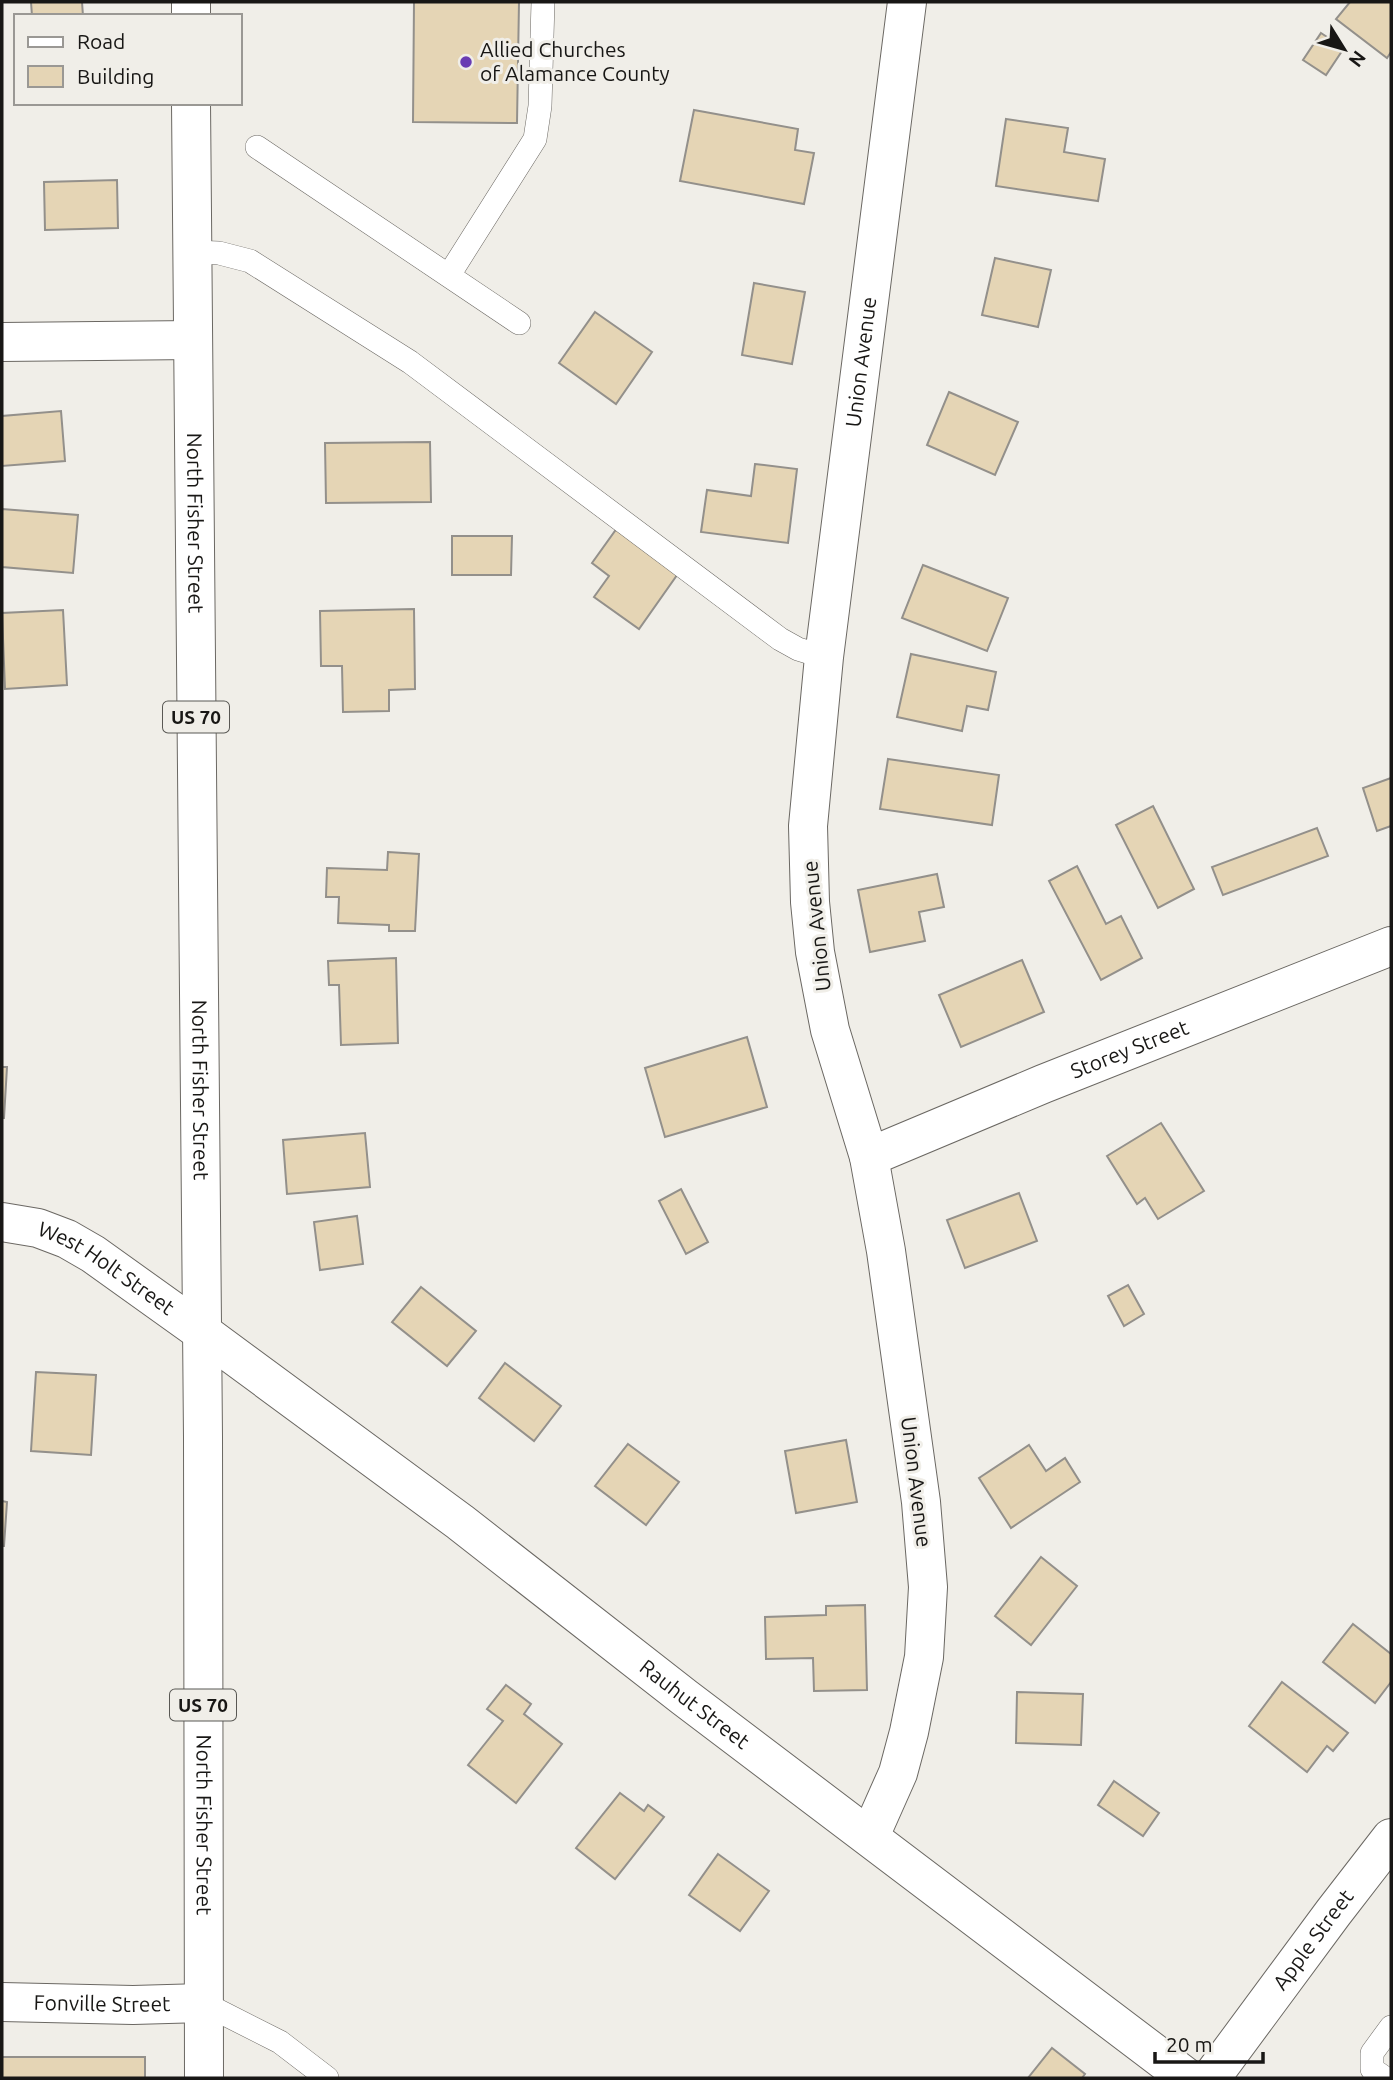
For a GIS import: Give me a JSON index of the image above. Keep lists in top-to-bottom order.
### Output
{
  "streets": {
    "main road": [
      "Union Avenue",
      "North Fisher Street",
      "US 70",
      "Storey Street",
      "West Holt Street",
      "Rauhut Street",
      "Apple Street",
      "Fonville Street"
    ]
  },
  "crossings": [
    ["Union Avenue", "Storey Street"],
    ["Union Avenue", "Rauhut Street"],
    ["North Fisher Street", "West Holt Street"],
    ["North Fisher Street", "Rauhut Street"],
    ["North Fisher Street", "Fonville Street"],
    ["West Holt Street", "Rauhut Street"]
  ],
  "places": ["Allied Churches of Alamance County"],
  "legend": ["Road", "Building"],
  "scale_bar": "20 m",
  "north": "bottom right"
}
